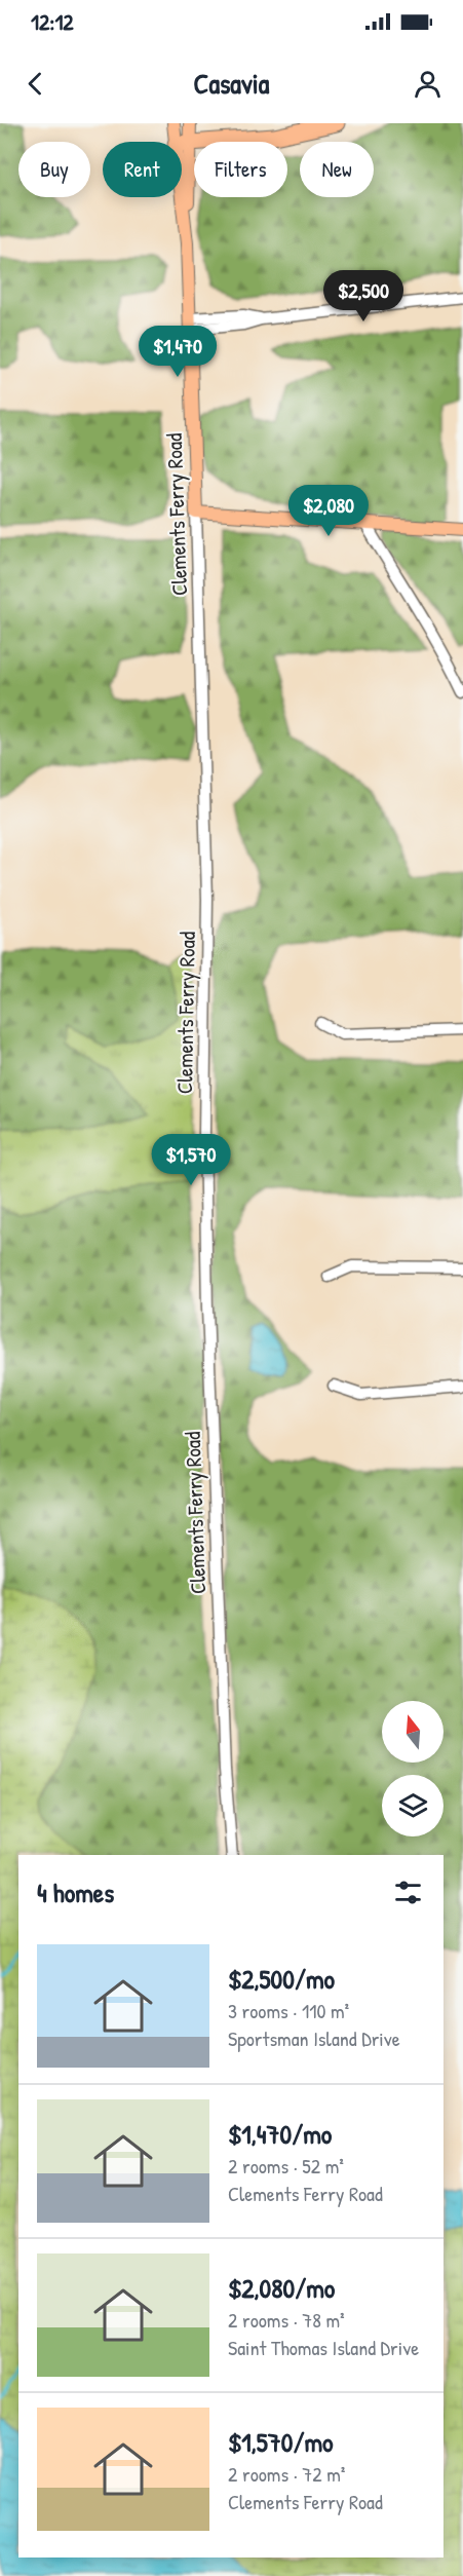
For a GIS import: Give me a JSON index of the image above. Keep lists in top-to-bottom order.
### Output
{
  "streets": {
    "main road": ["Clements Ferry Road"]
  },
  "north": "top",
  "page": {
    "status": "12:12",
    "header": "Casavia",
    "chip": [
      "Buy",
      "Rent",
      "Filters",
      "New"
    ],
    "price": [
      "$2,500",
      "$1,470",
      "$2,080",
      "$1,570"
    ],
    "heading": "4 homes",
    "list": [
      {
        "name": "$2,500/mo",
        "note": "3 rooms · 110 m² · Sportsman Island Drive"
      },
      {
        "name": "$1,470/mo",
        "note": "2 rooms · 52 m² · Clements Ferry Road"
      },
      {
        "name": "$2,080/mo",
        "note": "2 rooms · 78 m² · Saint Thomas Island Drive"
      },
      {
        "name": "$1,570/mo",
        "note": "2 rooms · 72 m² · Clements Ferry Road"
      }
    ]
  }
}
